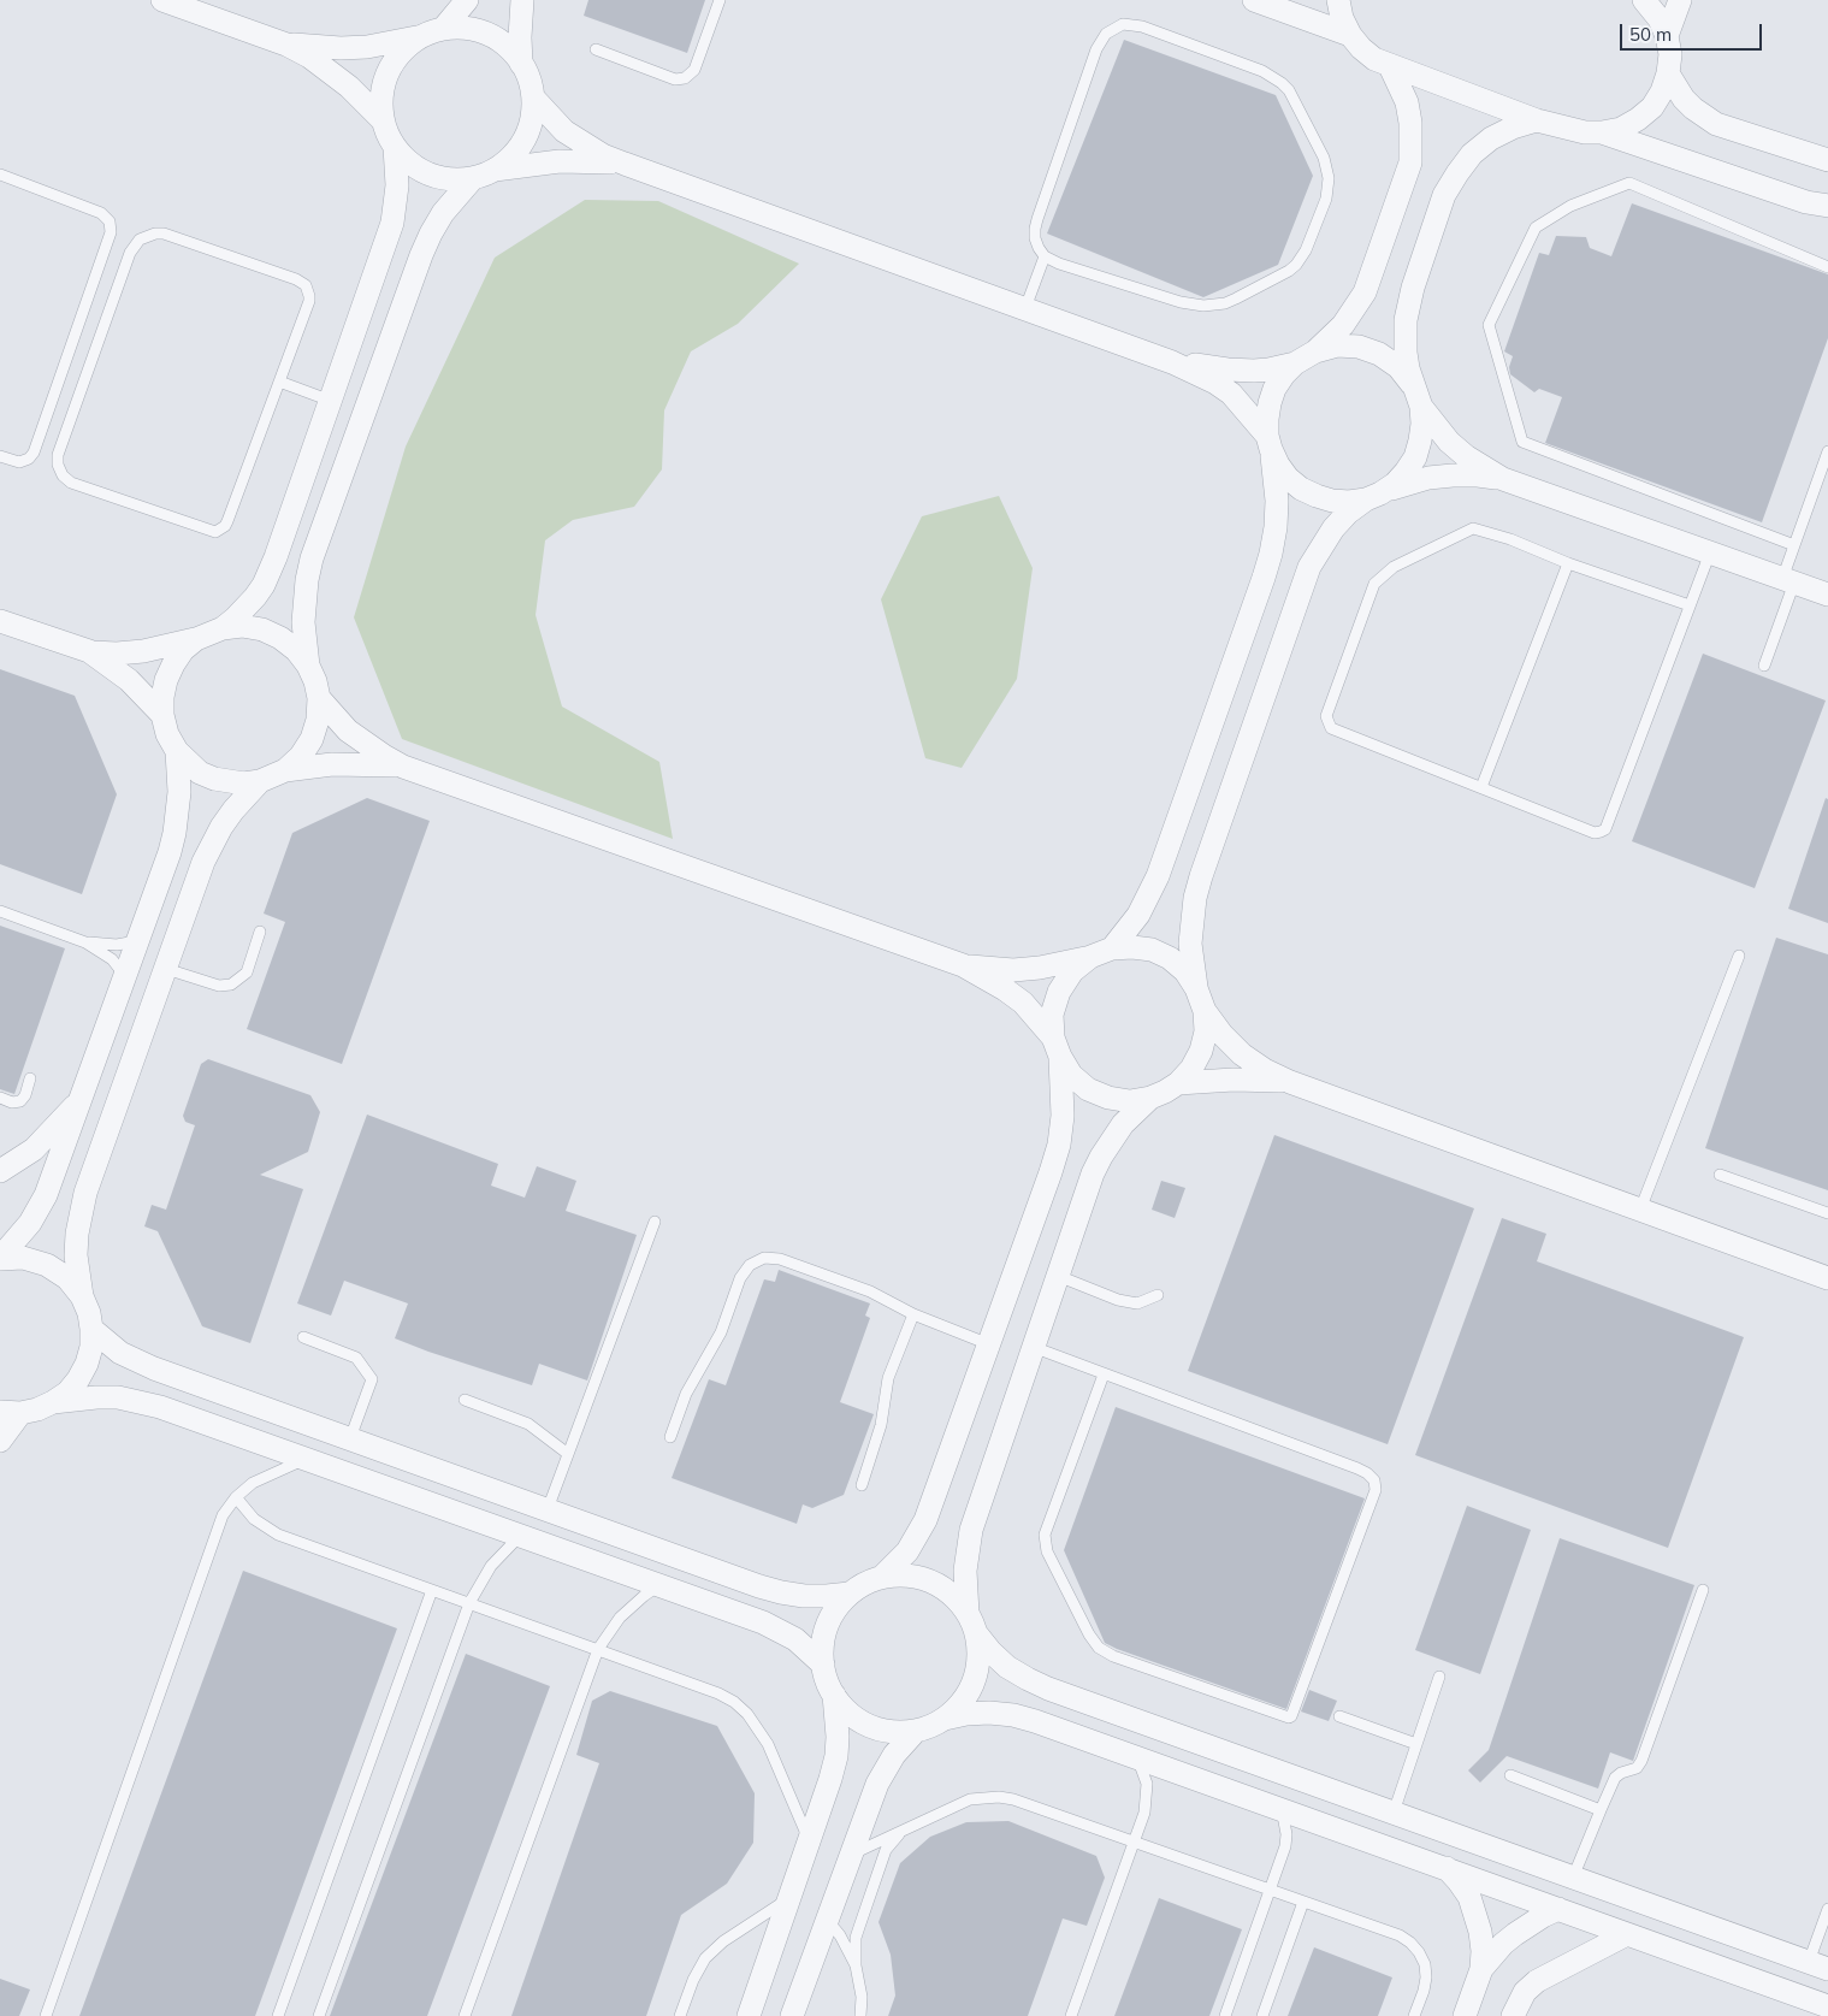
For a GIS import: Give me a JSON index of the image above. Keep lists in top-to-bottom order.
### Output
{
  "scale_bar": "50 m"
}
